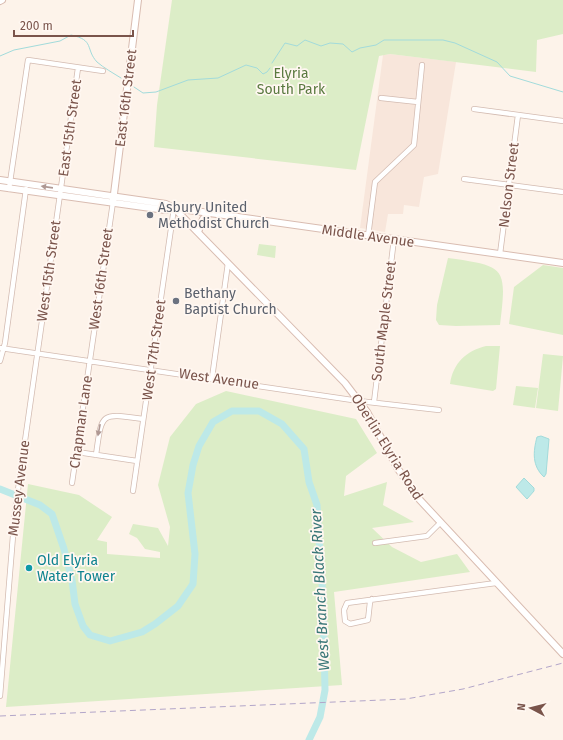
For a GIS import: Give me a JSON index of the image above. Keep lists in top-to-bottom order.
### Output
{
  "streets": {
    "main road": ["East 16th Street", "Middle Avenue", "Oberlin Elyria Road"],
    "street": [
      "East 15th Street",
      "Nelson Street",
      "West 15th Street",
      "West 16th Street",
      "South Maple Street",
      "West 17th Street",
      "West Avenue",
      "Chapman Lane",
      "Mussey Avenue"
    ]
  },
  "crossings": [
    ["East 16th Street", "Middle Avenue"],
    ["East 16th Street", "West 16th Street"],
    ["East 15th Street", "Middle Avenue"],
    ["East 15th Street", "West 15th Street"],
    ["Nelson Street", "Middle Avenue"],
    ["Middle Avenue", "West 15th Street"],
    ["Middle Avenue", "West 16th Street"],
    ["Middle Avenue", "South Maple Street"],
    ["Middle Avenue", "West 17th Street"],
    ["Middle Avenue", "Oberlin Elyria Road"],
    ["West 15th Street", "West Avenue"],
    ["West 15th Street", "Mussey Avenue"],
    ["West 16th Street", "West Avenue"],
    ["West 16th Street", "Chapman Lane"],
    ["South Maple Street", "West Avenue"],
    ["West 17th Street", "West Avenue"],
    ["West 17th Street", "Oberlin Elyria Road"],
    ["West Avenue", "Chapman Lane"],
    ["West Avenue", "Oberlin Elyria Road"],
    ["West Avenue", "Mussey Avenue"]
  ],
  "water": ["West Branch Black River"],
  "parks": ["Elyria South Park"],
  "places": ["Asbury United Methodist Church", "Bethany Baptist Church", "Old Elyria Water Tower"],
  "scale_bar": "200 m",
  "north": "left"
}
